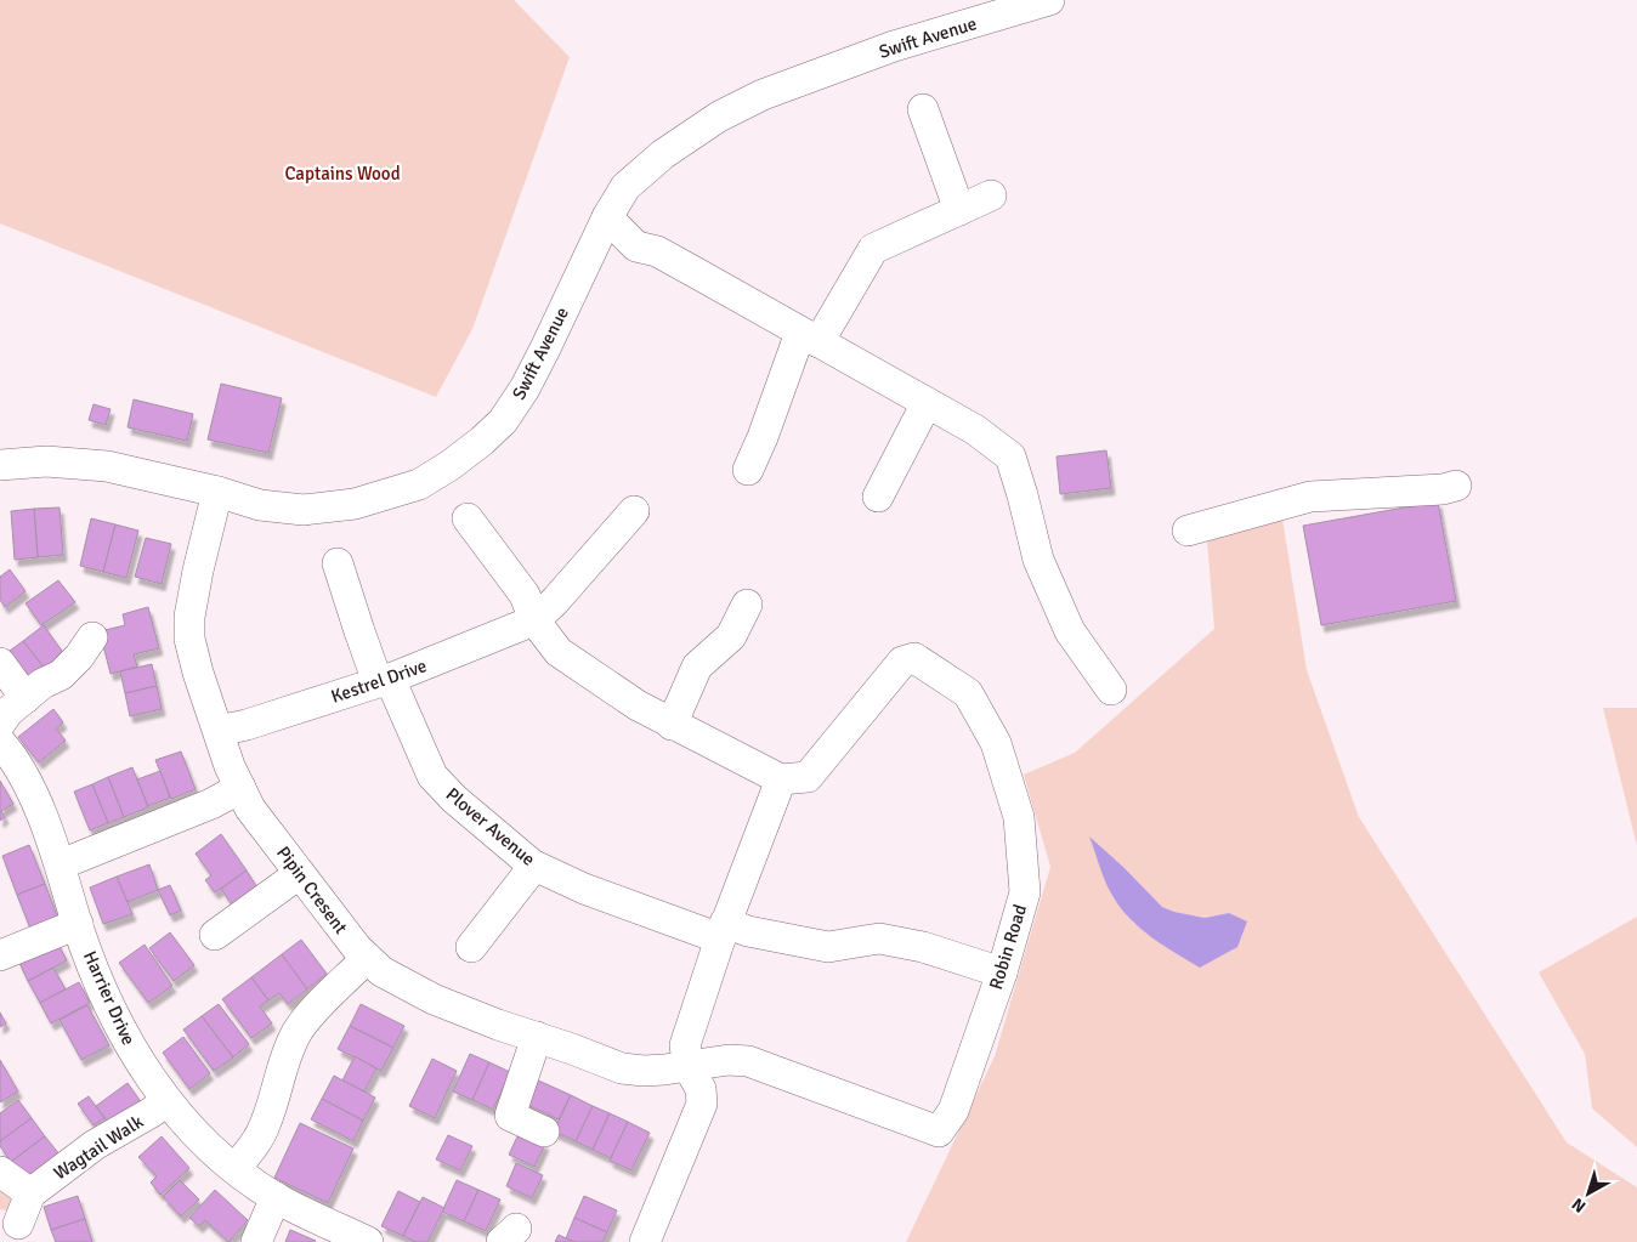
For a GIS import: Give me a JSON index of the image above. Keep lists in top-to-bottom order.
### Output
{
  "streets": {
    "street": [
      "Swift Avenue",
      "Kestrel Drive",
      "Plover Avenue",
      "Pipin Cresent",
      "Robin Road",
      "Harrier Drive",
      "Wagtail Walk"
    ]
  },
  "crossings": [
    ["Swift Avenue", "Pipin Cresent"],
    ["Kestrel Drive", "Plover Avenue"],
    ["Kestrel Drive", "Pipin Cresent"],
    ["Plover Avenue", "Robin Road"],
    ["Pipin Cresent", "Robin Road"],
    ["Harrier Drive", "Wagtail Walk"]
  ],
  "parks": ["Captains Wood"],
  "north": "bottom left"
}
